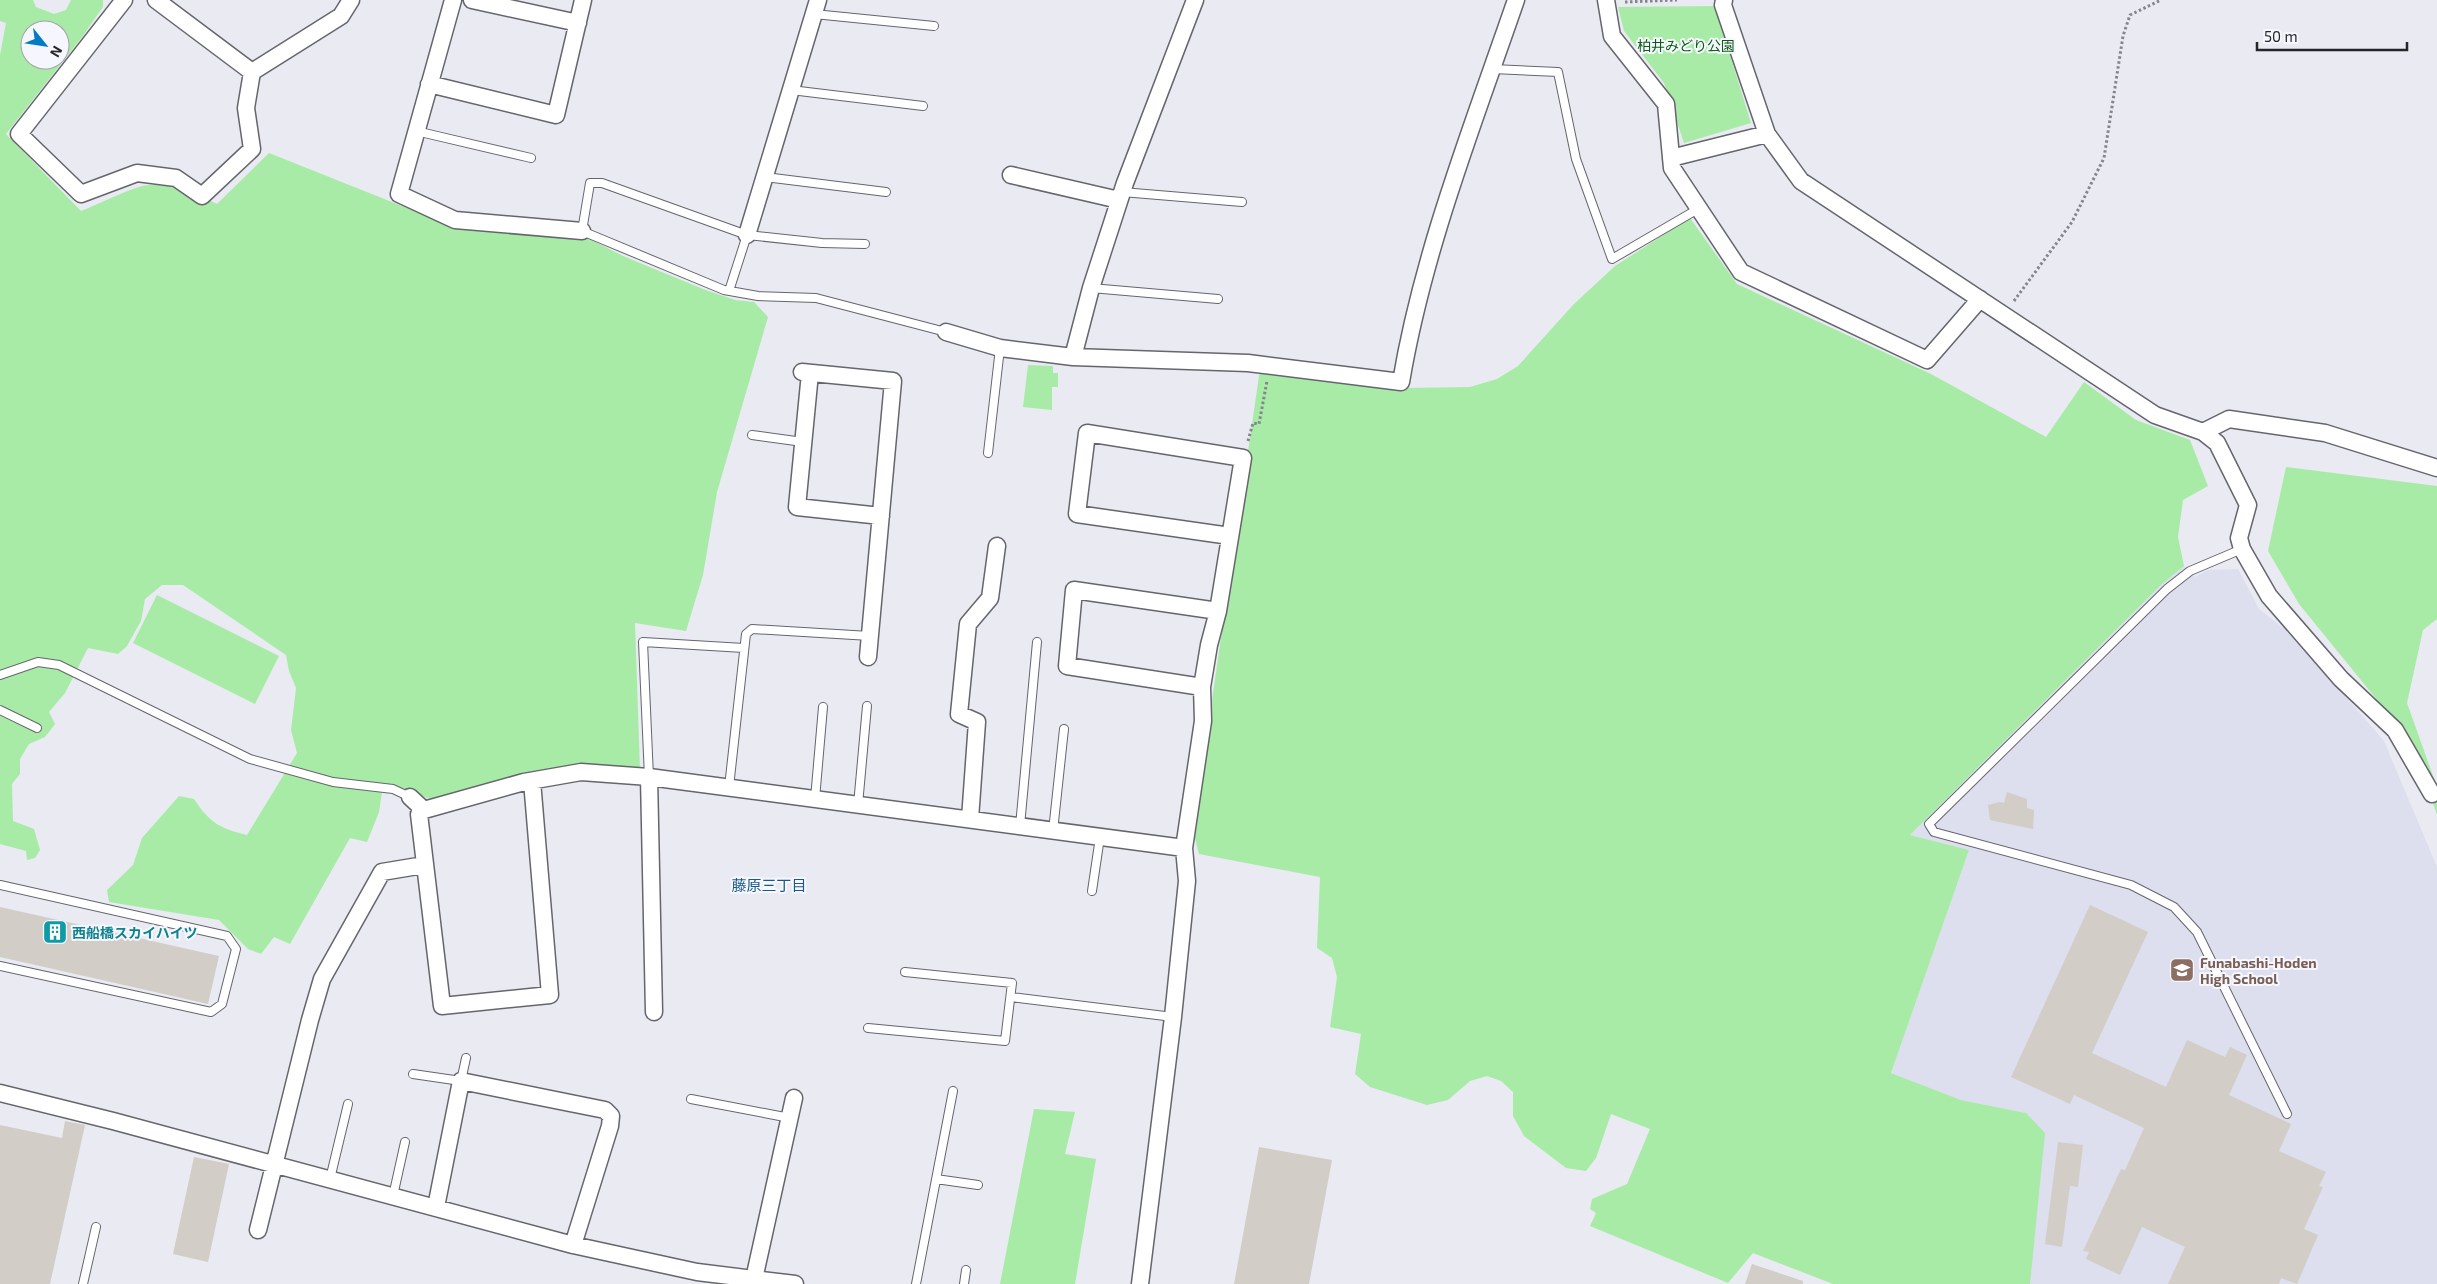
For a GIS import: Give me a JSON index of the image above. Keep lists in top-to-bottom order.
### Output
{
  "districts": ["藤原三丁目"],
  "parks": ["柏井みどり公園"],
  "places": {
    "building": ["西船橋スカイハイツ"],
    "school or university": ["Funabashi-Hoden High School"]
  },
  "scale_bar": "50 m",
  "north": "bottom right"
}
